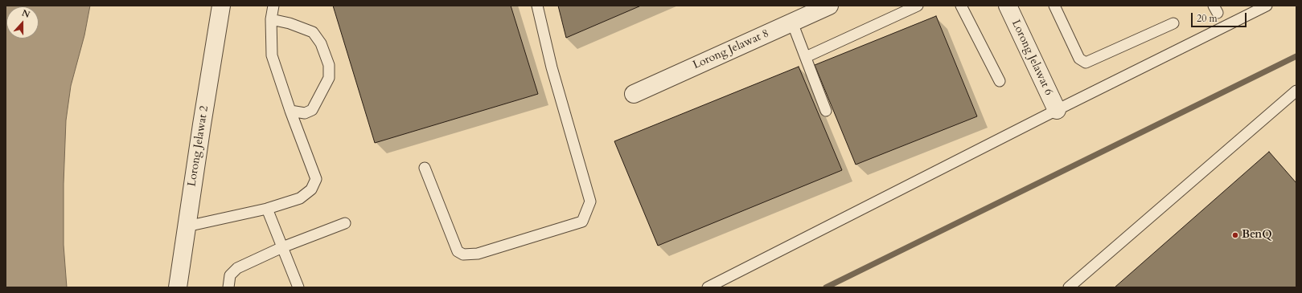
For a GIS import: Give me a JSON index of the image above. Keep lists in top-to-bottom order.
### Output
{
  "streets": {
    "street": ["Lorong Jelawat 8", "Lorong Jelawat 6", "Lorong Jelawat 2"]
  },
  "places": ["BenQ"],
  "scale_bar": "20 m",
  "north": "top"
}
